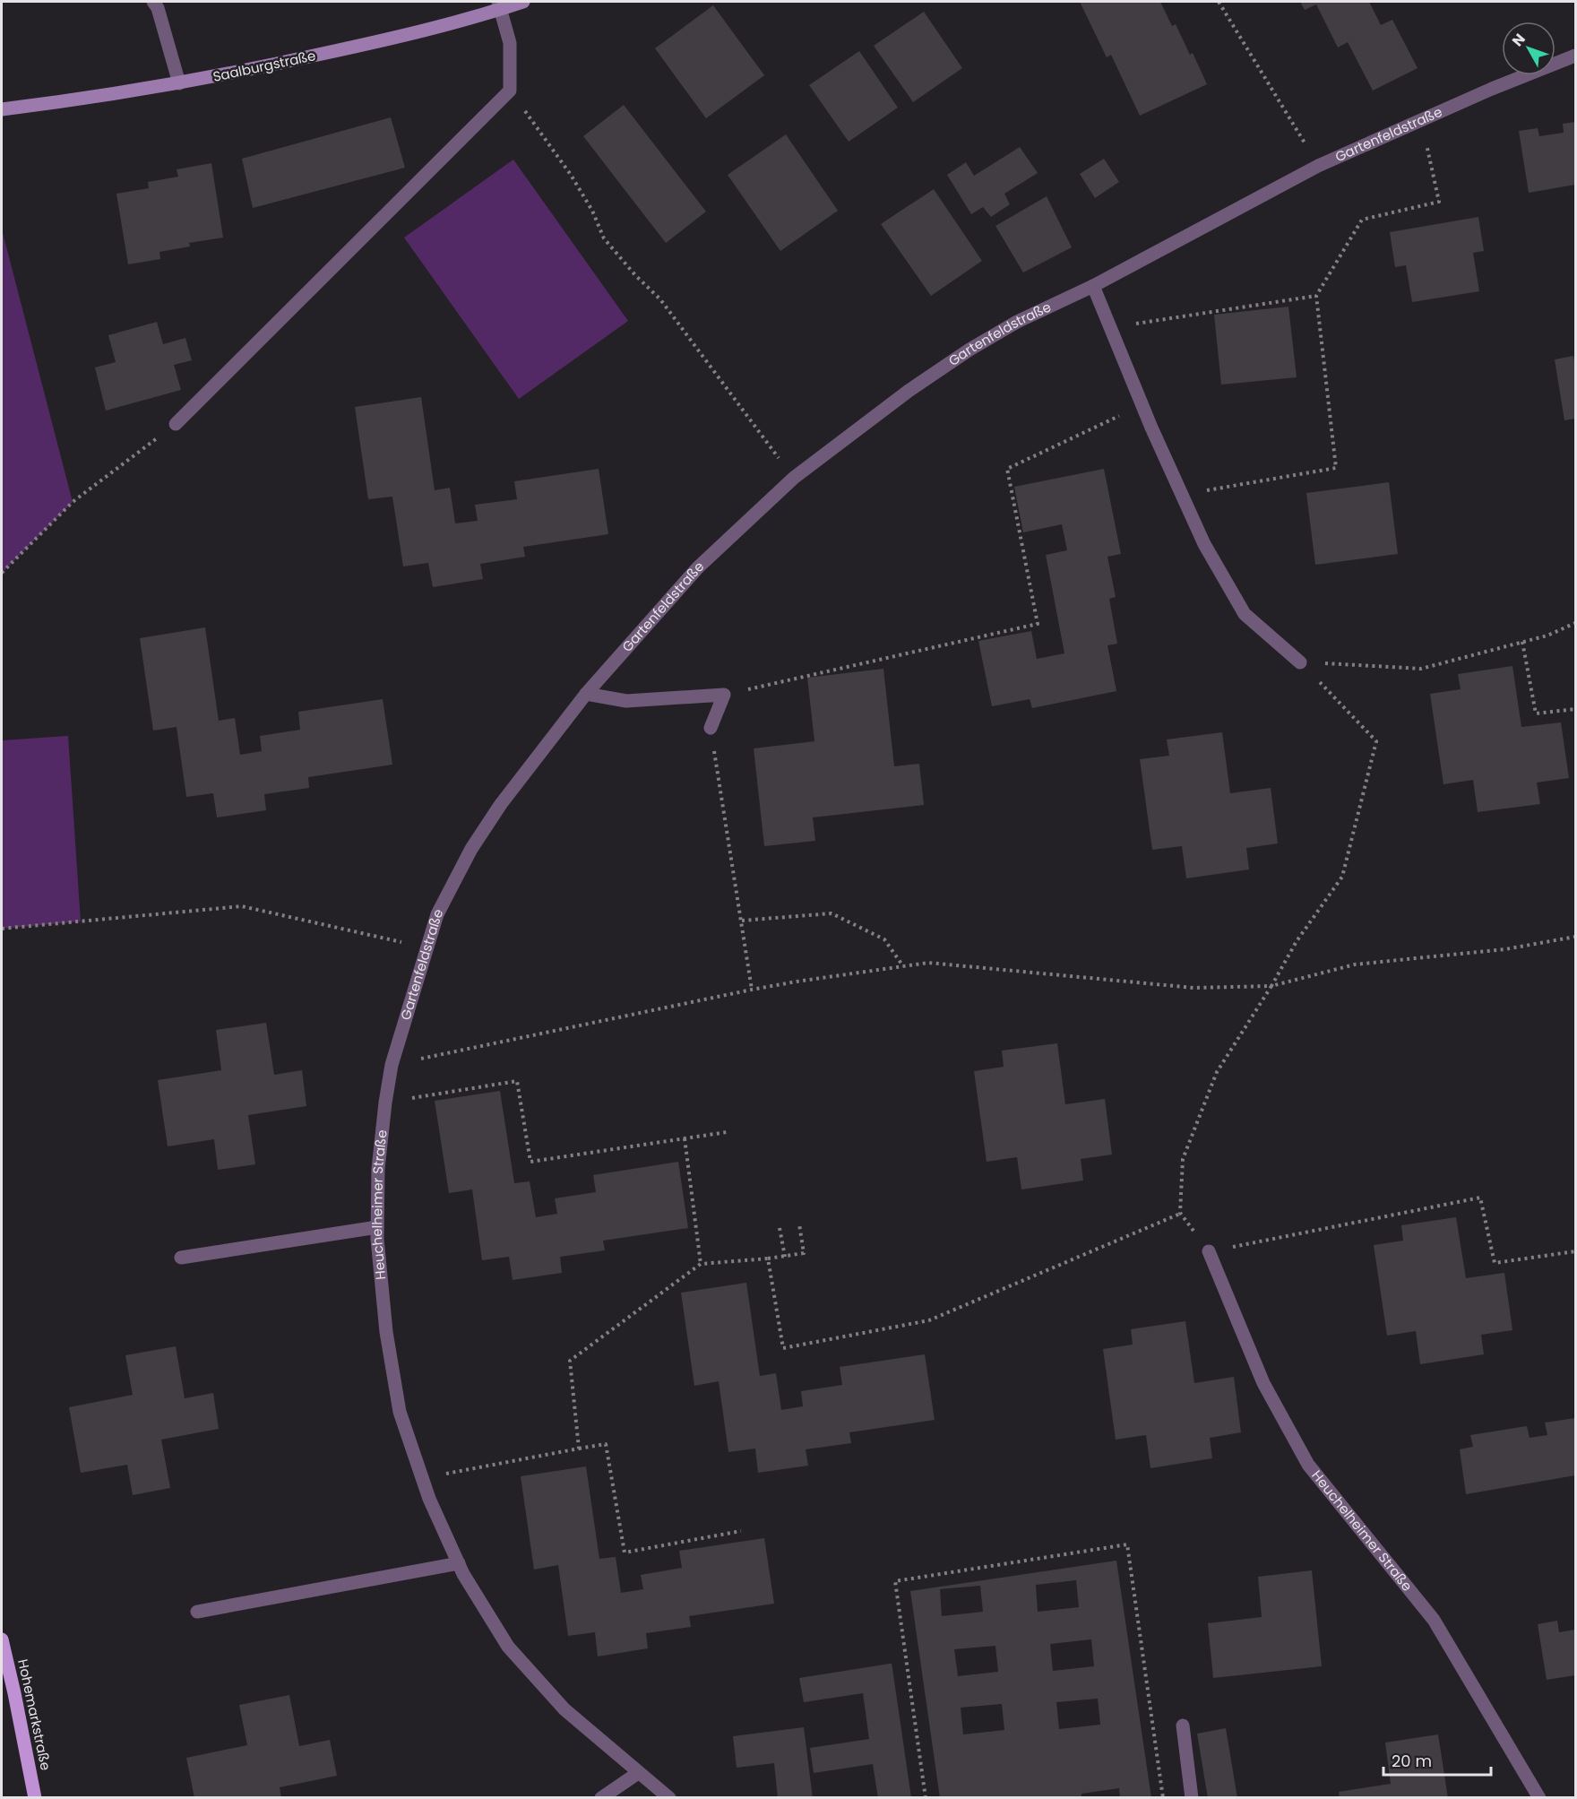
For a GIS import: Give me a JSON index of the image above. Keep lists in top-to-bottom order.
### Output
{
  "streets": {
    "main road": ["Hohemarkstraße"],
    "street": ["Saalburgstraße", "Gartenfeldstraße", "Heuchelheimer Straße"]
  },
  "crossings": [
    ["Gartenfeldstraße", "Heuchelheimer Straße"]
  ],
  "scale_bar": "20 m",
  "north": "top left"
}
